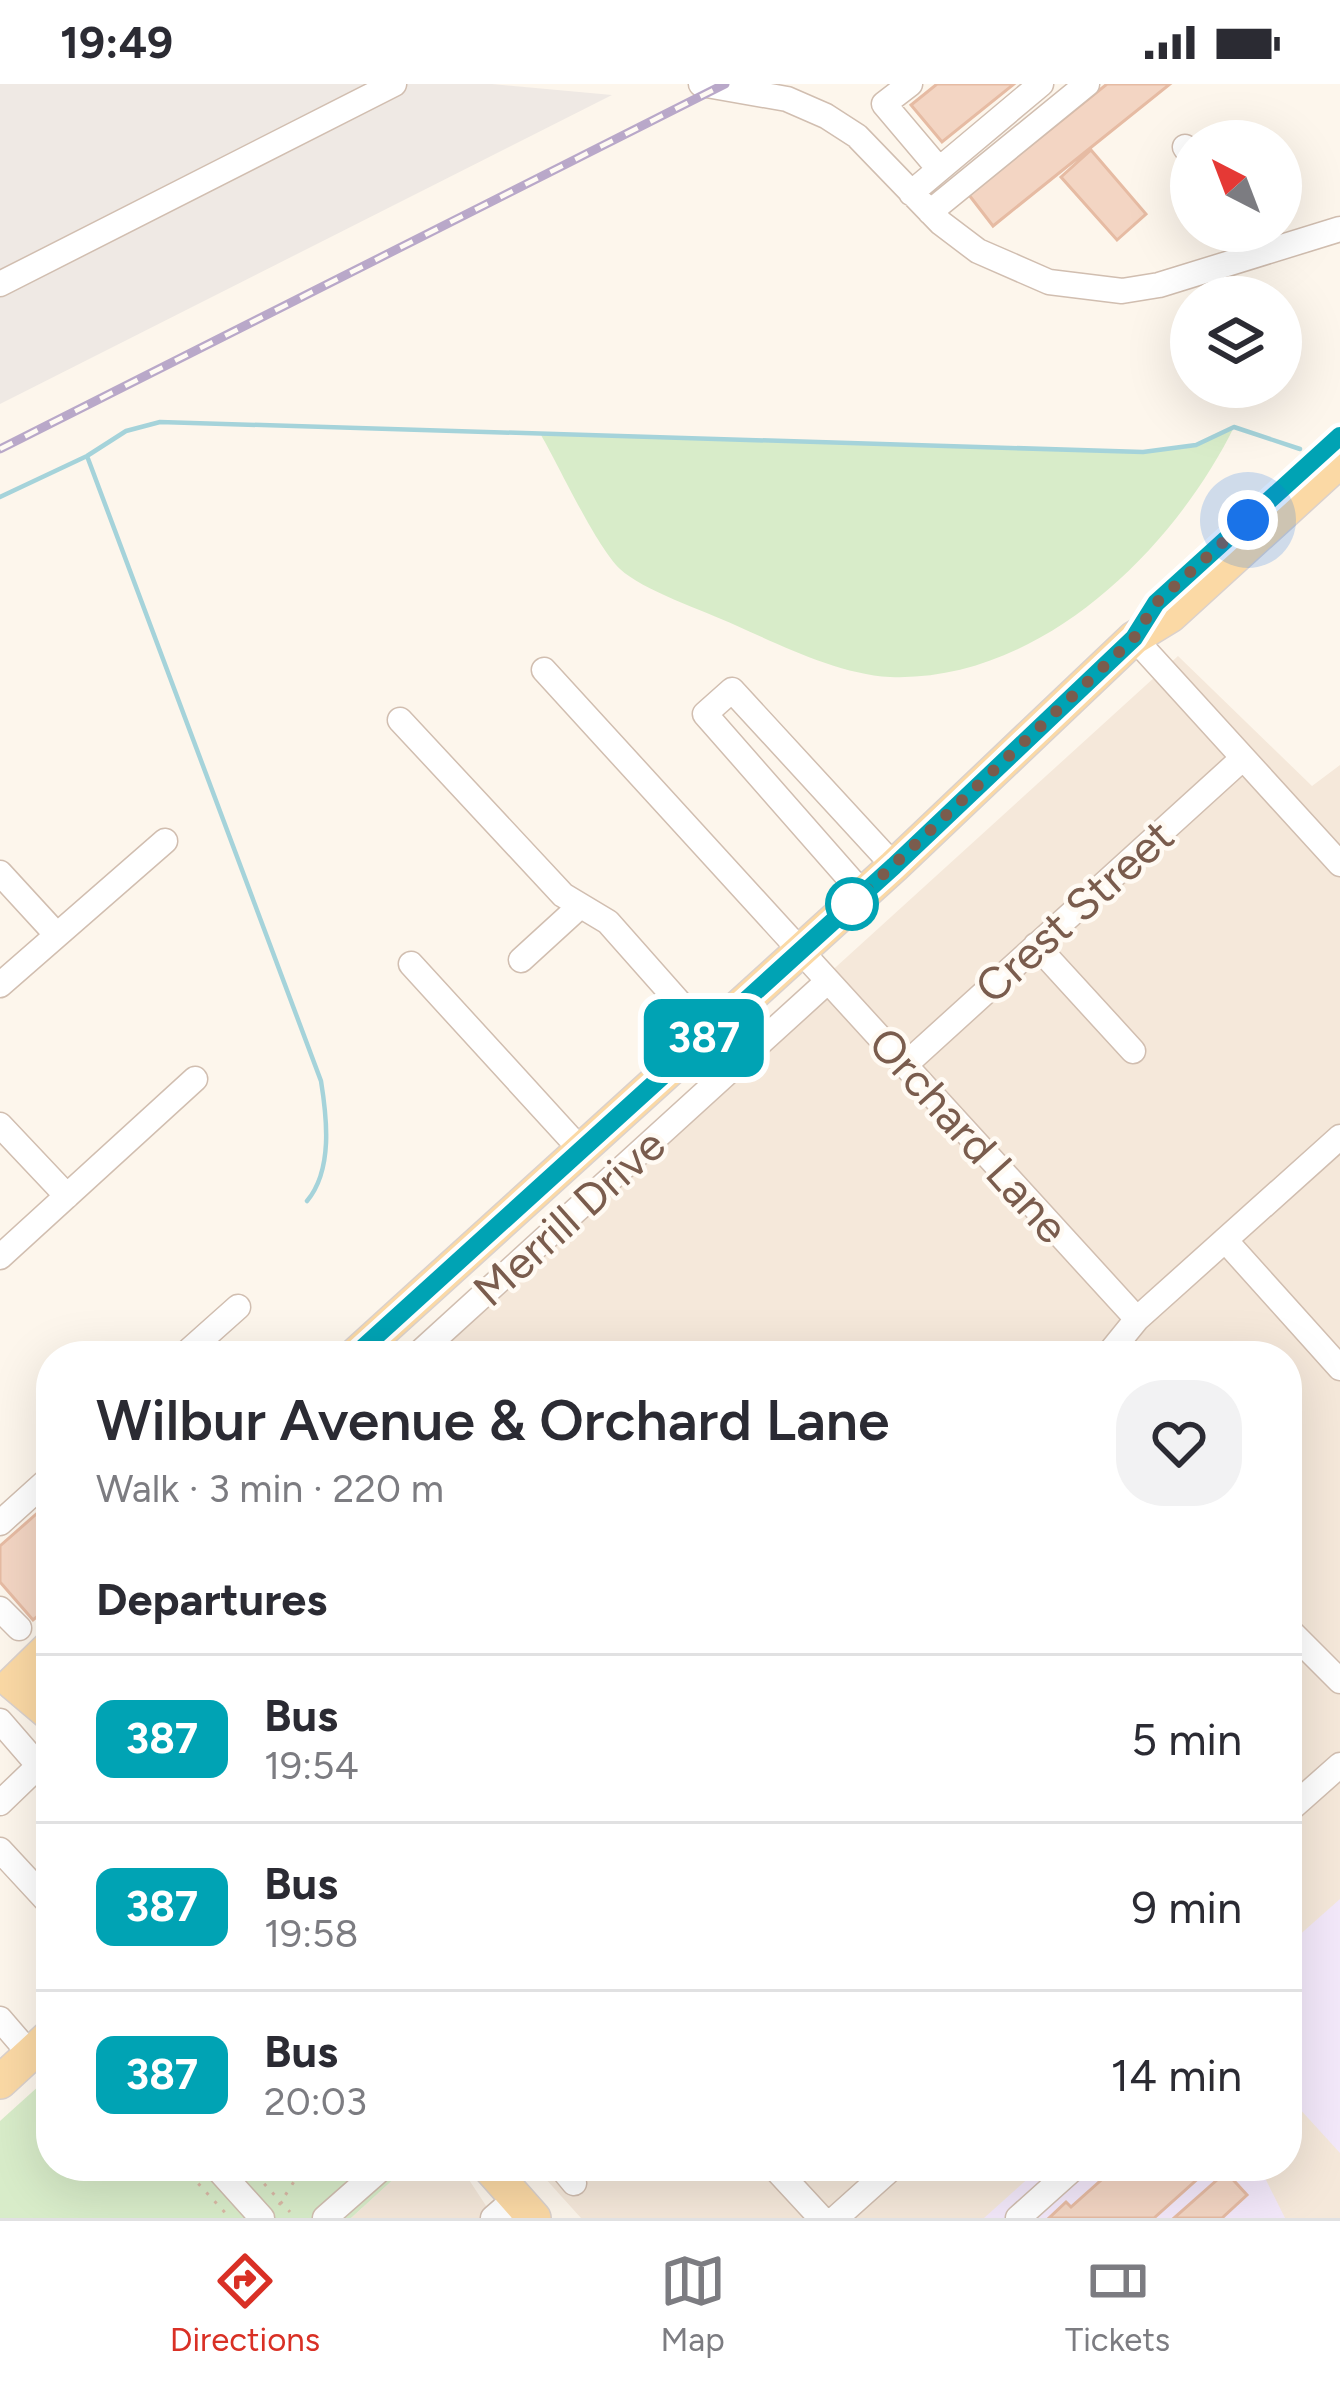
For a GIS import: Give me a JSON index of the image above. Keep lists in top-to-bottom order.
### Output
{
  "streets": {
    "street": ["Crest Street", "Orchard Lane", "Merrill Drive"]
  },
  "crossings": [
    ["Crest Street", "Orchard Lane"],
    ["Orchard Lane", "Merrill Drive"]
  ],
  "lines": ["bus line 387"],
  "north": "top left",
  "page": {
    "status": "19:49",
    "on_map": "387",
    "heading": [
      ["Wilbur Avenue & Orchard Lane", "Walk · 3 min · 220 m"],
      "Departures"
    ],
    "list": [
      {
        "mark": "387",
        "name": "Bus",
        "note": "19:54",
        "value": "5 min"
      },
      {
        "mark": "387",
        "name": "Bus",
        "note": "19:58",
        "value": "9 min"
      },
      {
        "mark": "387",
        "name": "Bus",
        "note": "20:03",
        "value": "14 min"
      }
    ],
    "tabs": ["Directions", "Map", "Tickets"]
  }
}
